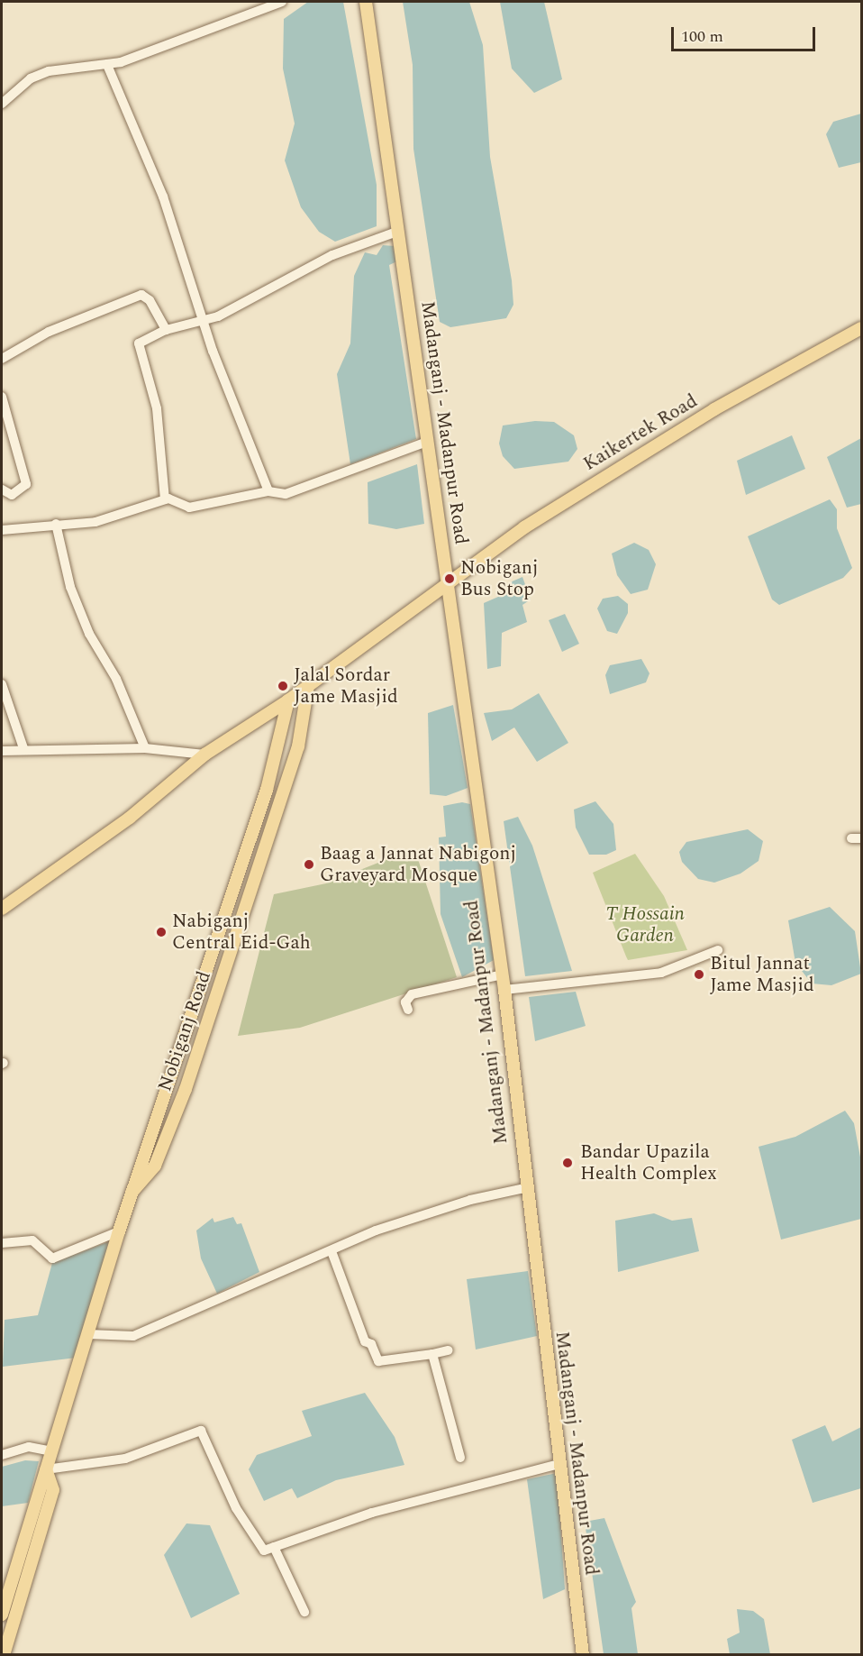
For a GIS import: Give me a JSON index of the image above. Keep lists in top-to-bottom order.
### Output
{
  "streets": {
    "main road": ["Madanganj - Madanpur Road", "Kaikertek Road", "Nobiganj Road"]
  },
  "crossings": [
    ["Madanganj - Madanpur Road", "Kaikertek Road"],
    ["Kaikertek Road", "Nobiganj Road"]
  ],
  "parks": ["T Hossain Garden"],
  "places": [
    "Nobiganj Bus Stop",
    "Jalal Sordar Jame Masjid",
    "Baag a Jannat Nabigonj Graveyard Mosque",
    "Nabiganj Central Eid-Gah",
    "Bitul Jannat Jame Masjid",
    "Bandar Upazila Health Complex"
  ],
  "scale_bar": "100 m"
}
